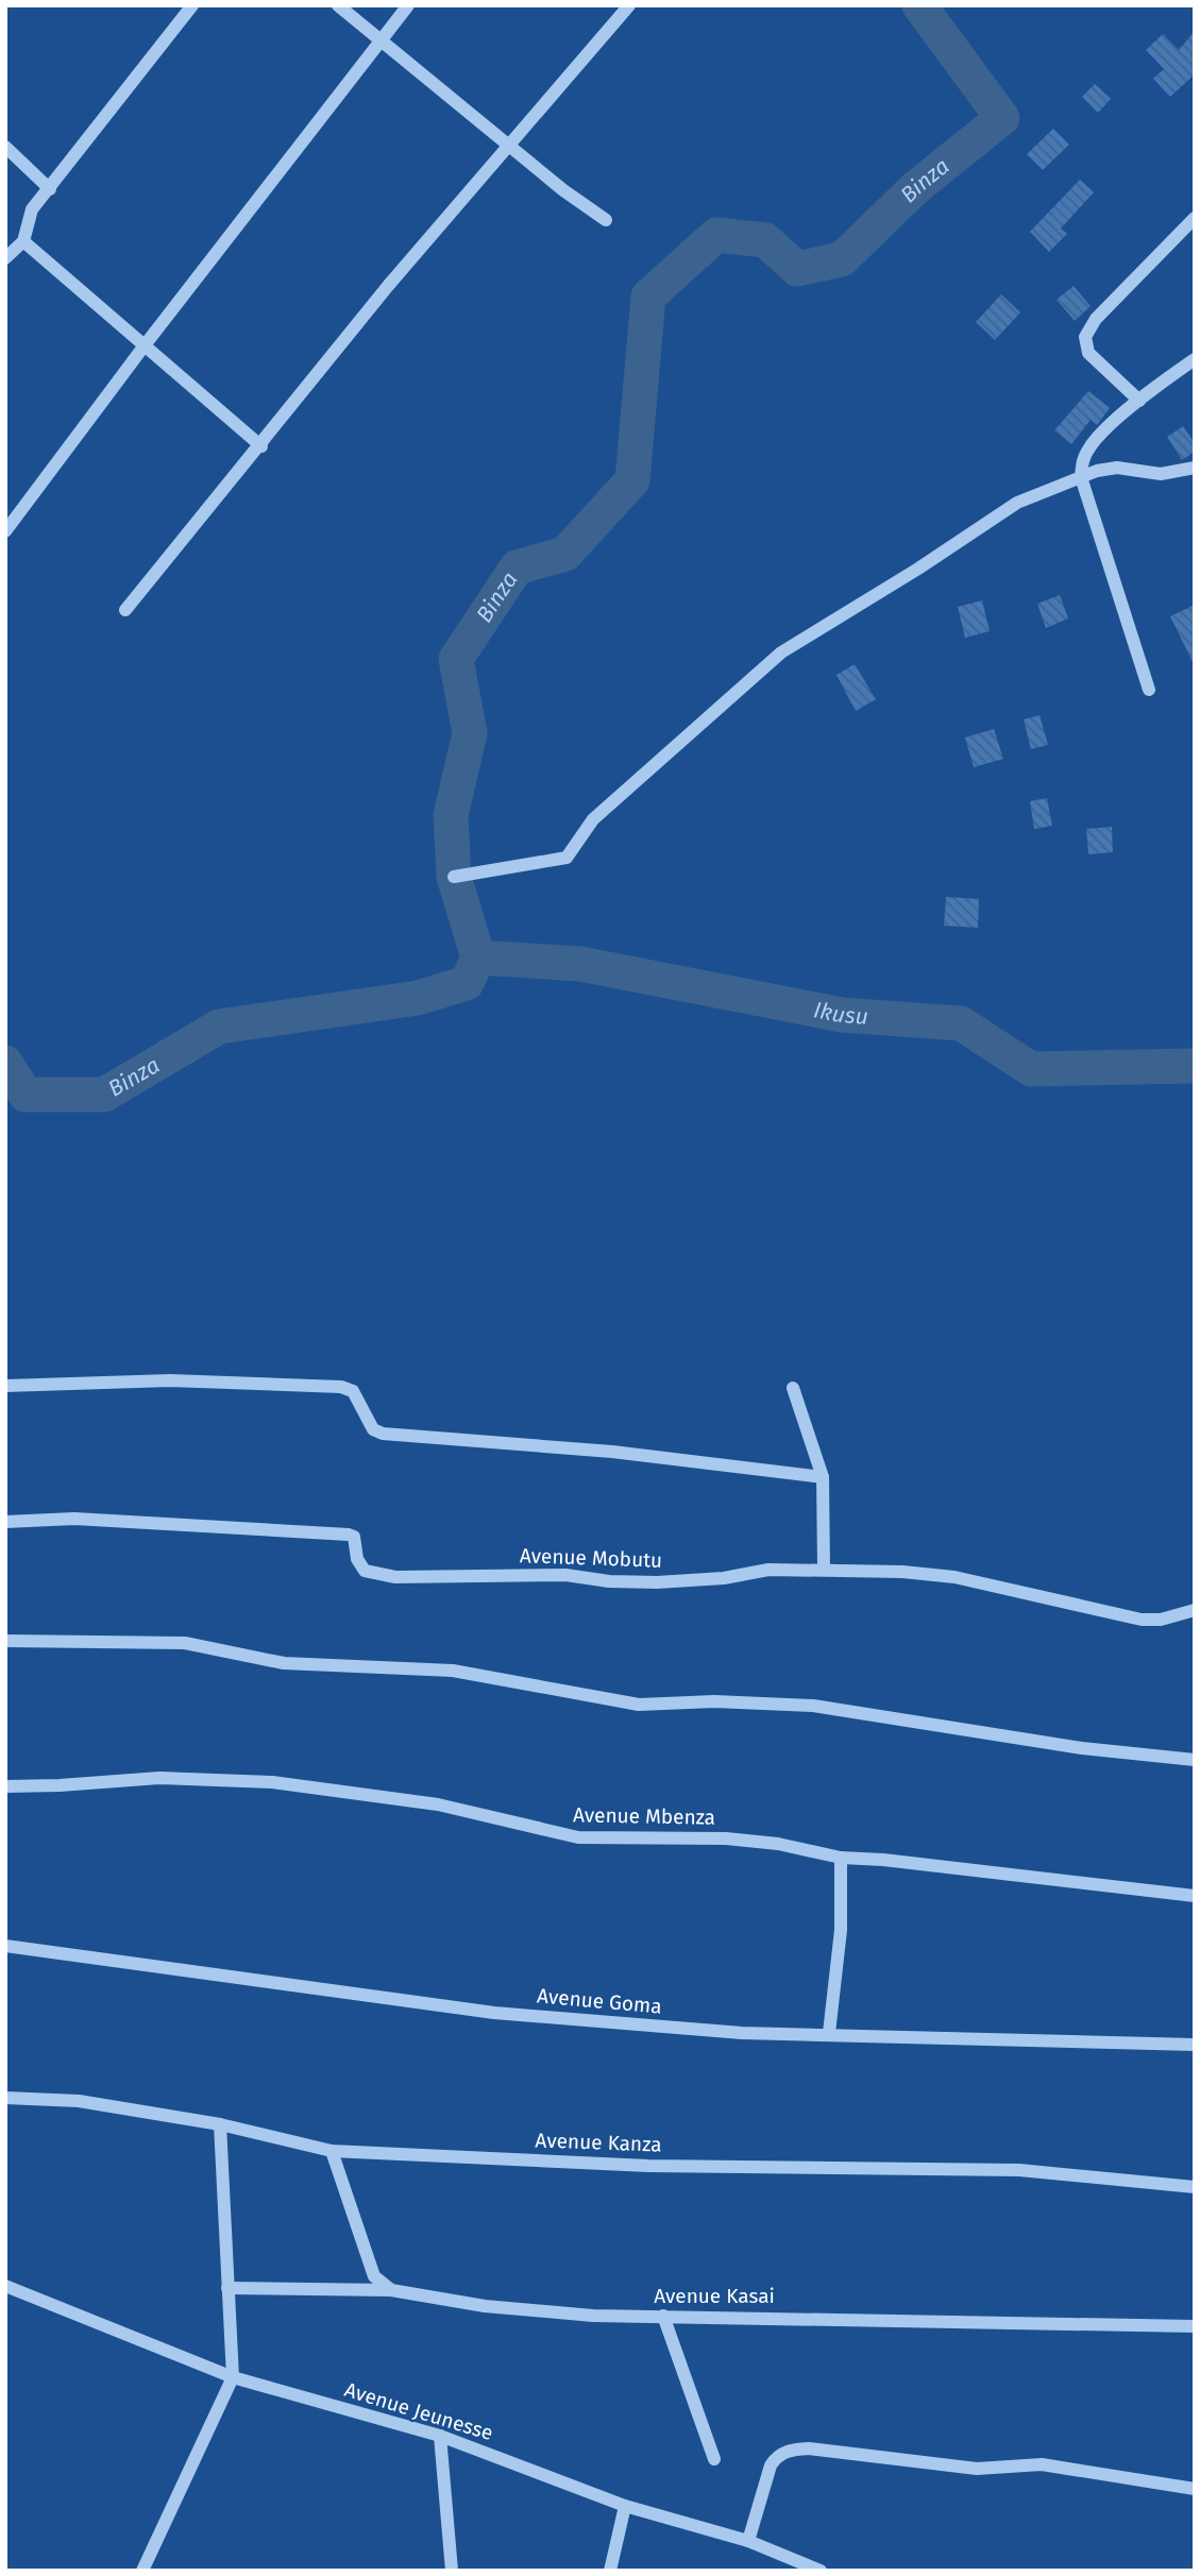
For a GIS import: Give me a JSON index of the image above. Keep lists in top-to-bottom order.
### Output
{
  "streets": {
    "street": [
      "Avenue Mobutu",
      "Avenue Mbenza",
      "Avenue Goma",
      "Avenue Kanza",
      "Avenue Kasai",
      "Avenue Jeunesse"
    ]
  },
  "water": ["Binza", "Ikusu"]
}
